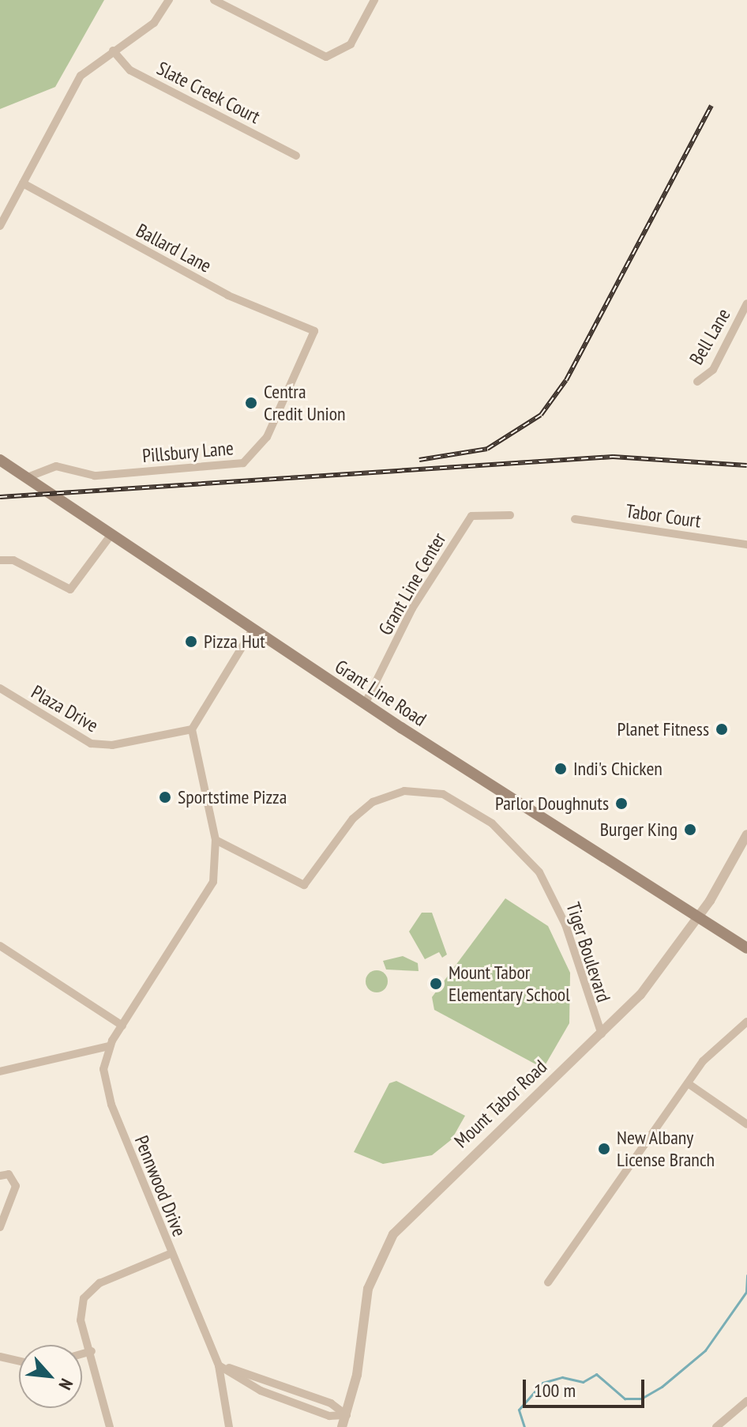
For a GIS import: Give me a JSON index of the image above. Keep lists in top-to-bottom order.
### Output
{
  "streets": {
    "main road": ["Grant Line Road"],
    "street": [
      "Slate Creek Court",
      "Ballard Lane",
      "Bell Lane",
      "Pillsbury Lane",
      "Tabor Court",
      "Grant Line Center",
      "Plaza Drive",
      "Tiger Boulevard",
      "Mount Tabor Road",
      "Pennwood Drive"
    ]
  },
  "crossings": [
    ["Ballard Lane", "Pillsbury Lane"],
    ["Pillsbury Lane", "Grant Line Road"],
    ["Grant Line Center", "Grant Line Road"],
    ["Grant Line Road", "Mount Tabor Road"],
    ["Plaza Drive", "Pennwood Drive"],
    ["Tiger Boulevard", "Mount Tabor Road"],
    ["Tiger Boulevard", "Pennwood Drive"]
  ],
  "places": [
    "Centra Credit Union",
    "Pizza Hut",
    "Planet Fitness",
    "Indi's Chicken",
    "Sportstime Pizza",
    "Parlor Doughnuts",
    "Burger King",
    "Mount Tabor Elementary School",
    "New Albany License Branch"
  ],
  "scale_bar": "100 m",
  "north": "bottom right"
}
